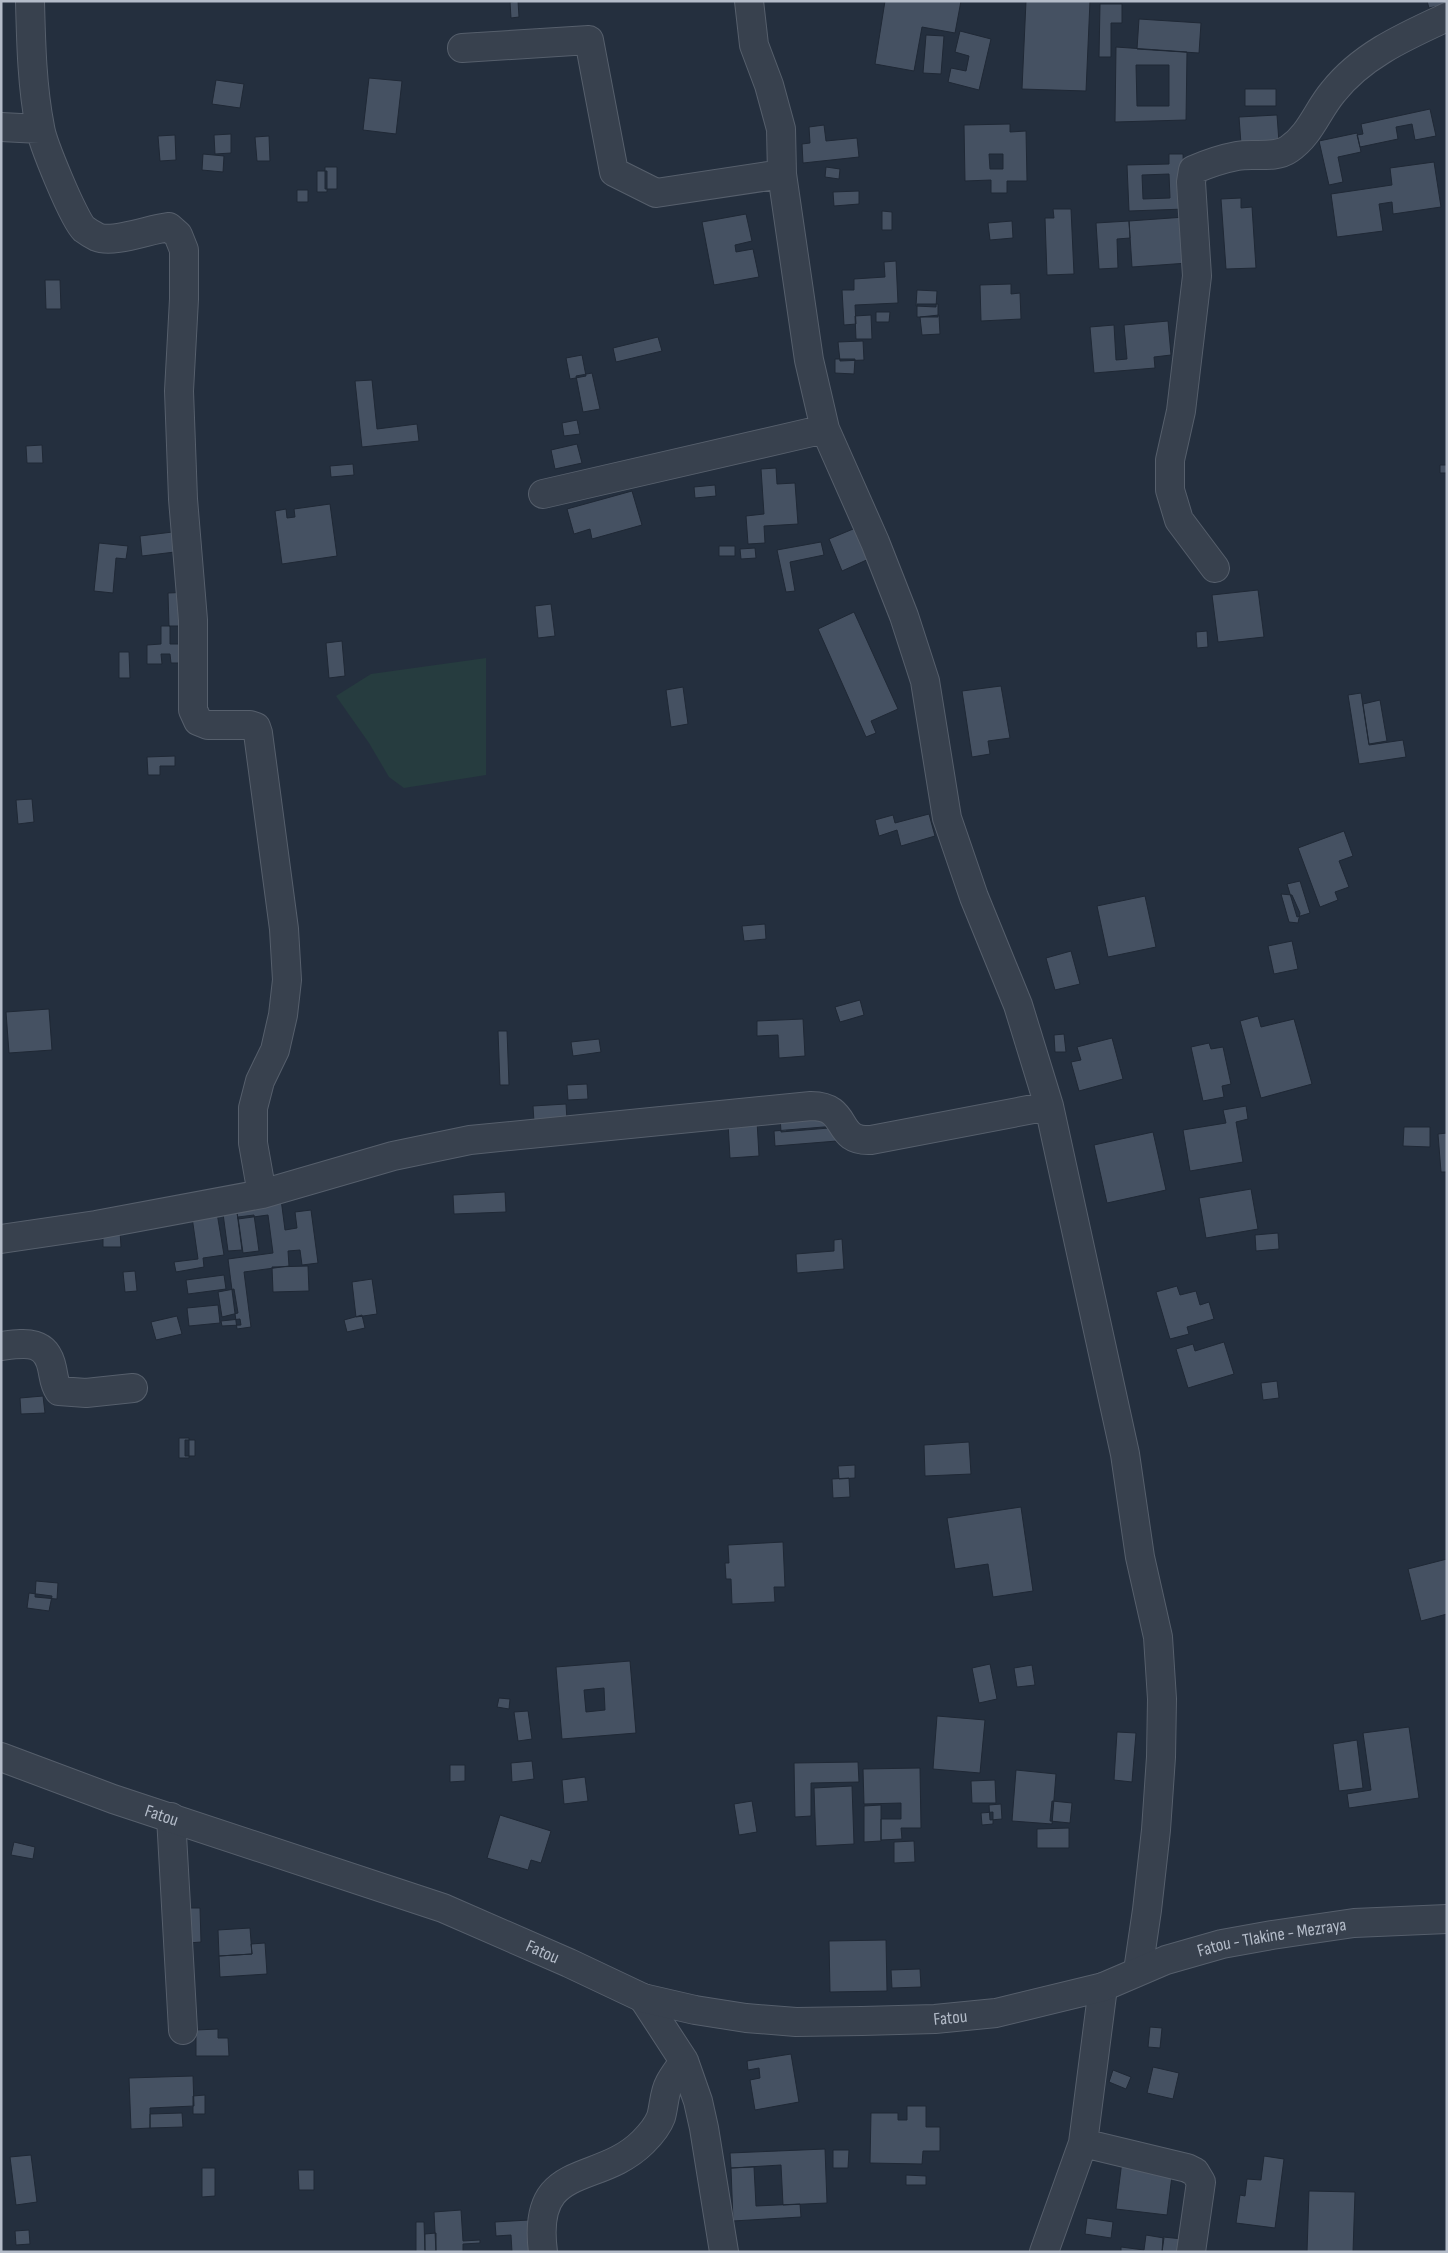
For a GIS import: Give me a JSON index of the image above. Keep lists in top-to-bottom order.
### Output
{
  "streets": {
    "street": ["Fatou", "Fatou - Tlakine - Mezraya"]
  },
  "crossings": [
    ["Fatou", "Fatou - Tlakine - Mezraya"]
  ]
}
